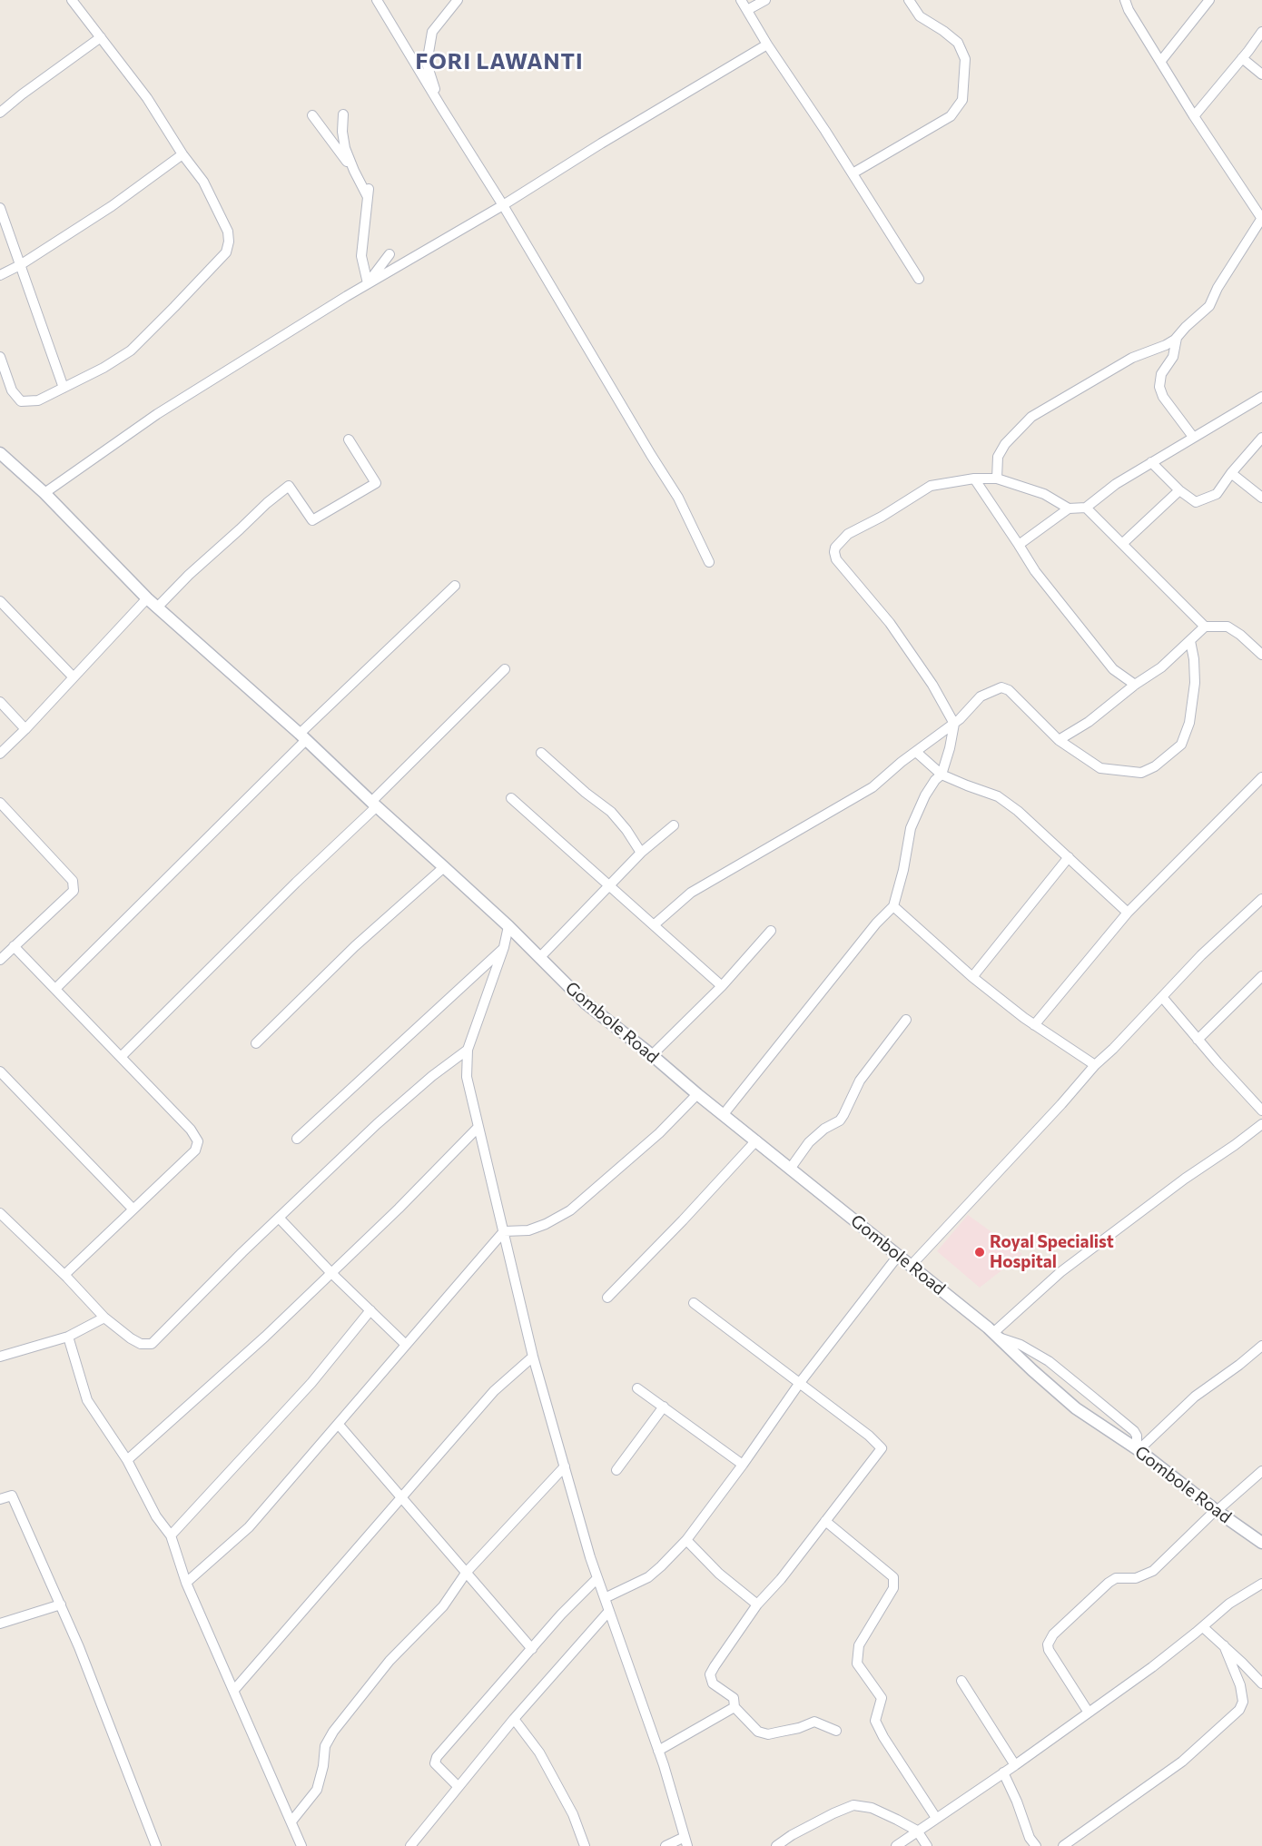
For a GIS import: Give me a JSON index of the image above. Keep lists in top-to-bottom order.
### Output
{
  "streets": {
    "street": ["Gombole Road"]
  },
  "districts": ["FORI LAWANTI"],
  "places": ["Royal Specialist Hospital"]
}
